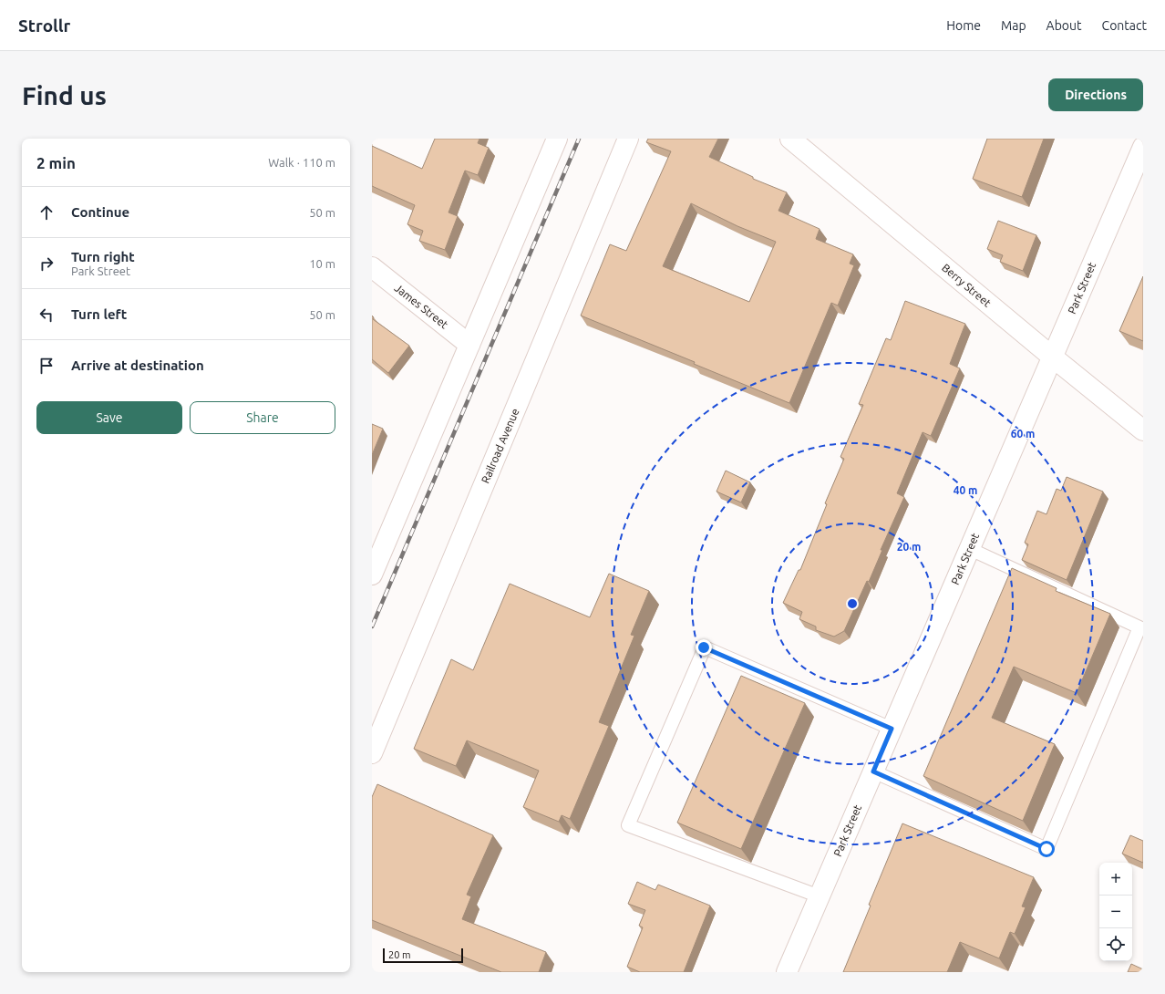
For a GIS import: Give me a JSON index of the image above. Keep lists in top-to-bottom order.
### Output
{
  "streets": {
    "street": [
      "Berry Street",
      "Park Street",
      "James Street",
      "Railroad Avenue"
    ]
  },
  "crossings": [
    ["Berry Street", "Park Street"]
  ],
  "scale_bar": "20 m",
  "page": {
    "header": "Strollr",
    "nav": [
      "Home",
      "Map",
      "About",
      "Contact"
    ],
    "buttons": [
      "Directions",
      ["Save", "Share"]
    ],
    "title": "Find us",
    "heading": ["2 min", "Walk · 110 m"],
    "list": [
      ["Continue", "50 m"],
      ["Turn right", "Park Street", "10 m"],
      ["Turn left", "50 m"],
      "Arrive at destination"
    ],
    "map_buttons": ["+", "−"],
    "scale": "20 m"
  },
  "rings": ["60 m", "40 m", "20 m"]
}
